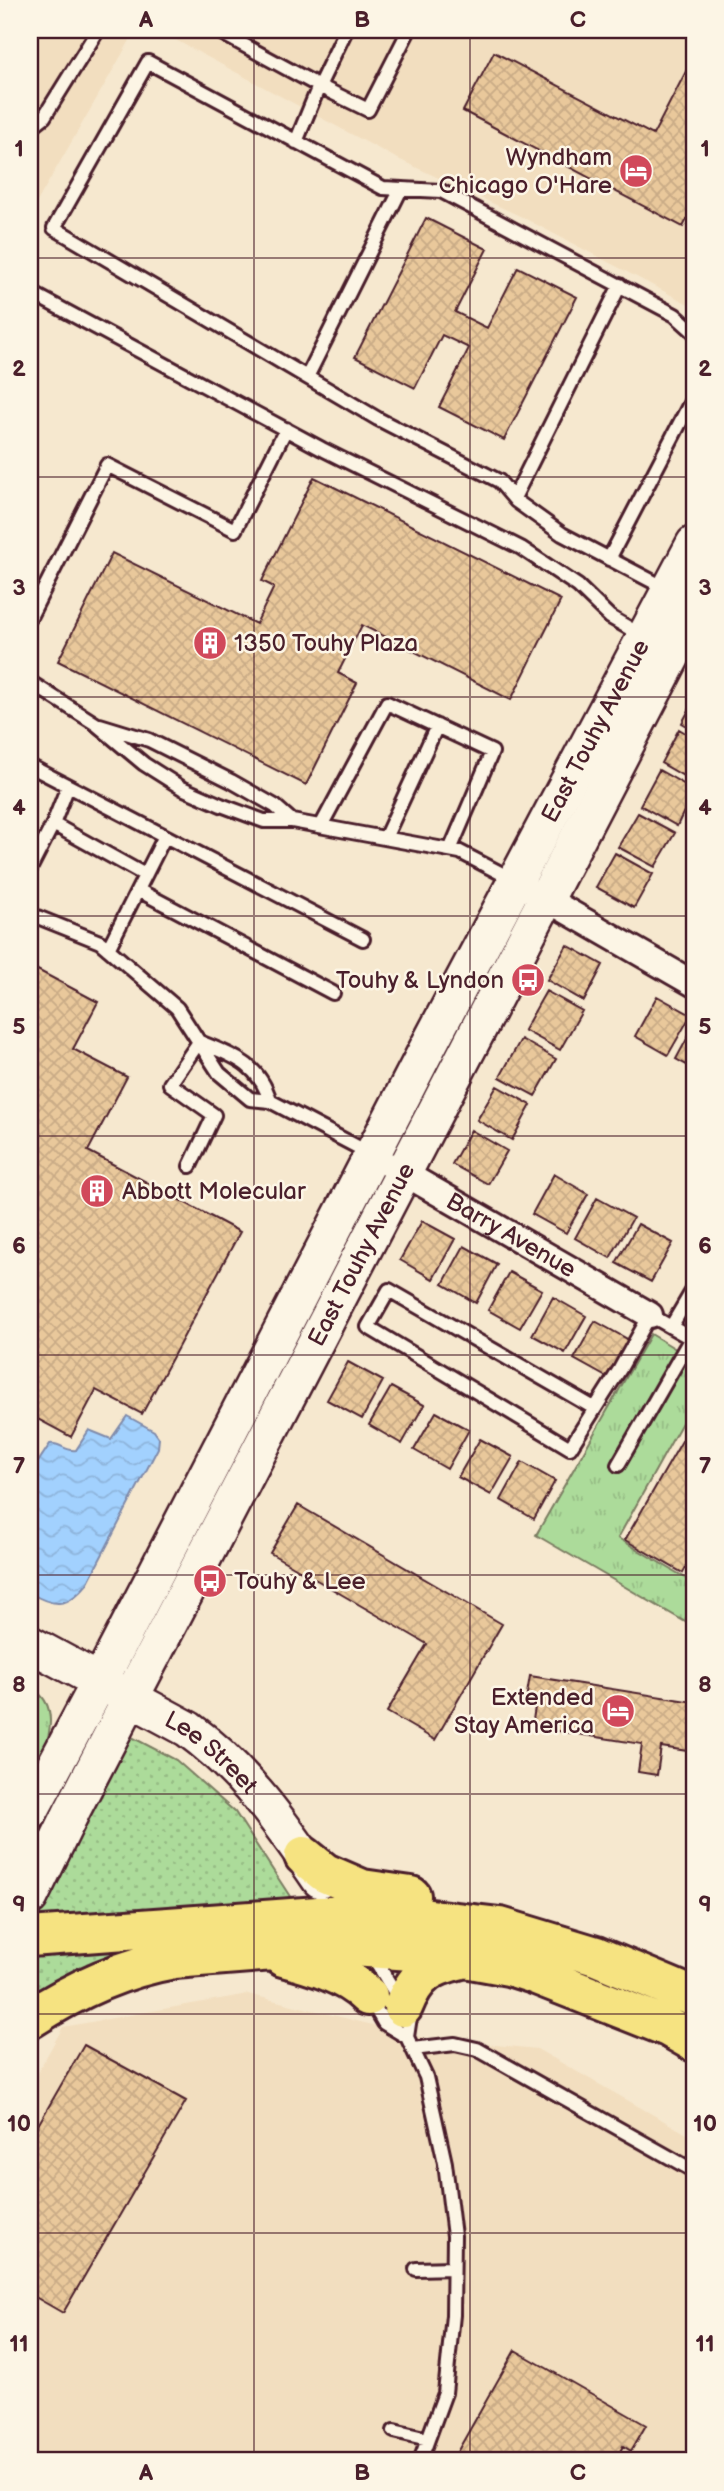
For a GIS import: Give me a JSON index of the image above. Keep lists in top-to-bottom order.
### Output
{
  "streets": {
    "main road": ["East Touhy Avenue", "Lee Street"],
    "street": ["Barry Avenue"]
  },
  "crossings": [
    ["East Touhy Avenue", "Barry Avenue"],
    ["East Touhy Avenue", "Lee Street"]
  ],
  "places": {
    "hotel": ["Wyndham Chicago O'Hare", "Extended Stay America"],
    "building": ["1350 Touhy Plaza", "Abbott Molecular"],
    "bus stop": ["Touhy & Lyndon", "Touhy & Lee"]
  },
  "grid": {
    "columns": ["A", "B", "C"],
    "rows": [
      "1",
      "2",
      "3",
      "4",
      "5",
      "6",
      "7",
      "8",
      "9",
      "10",
      "11"
    ]
  }
}
